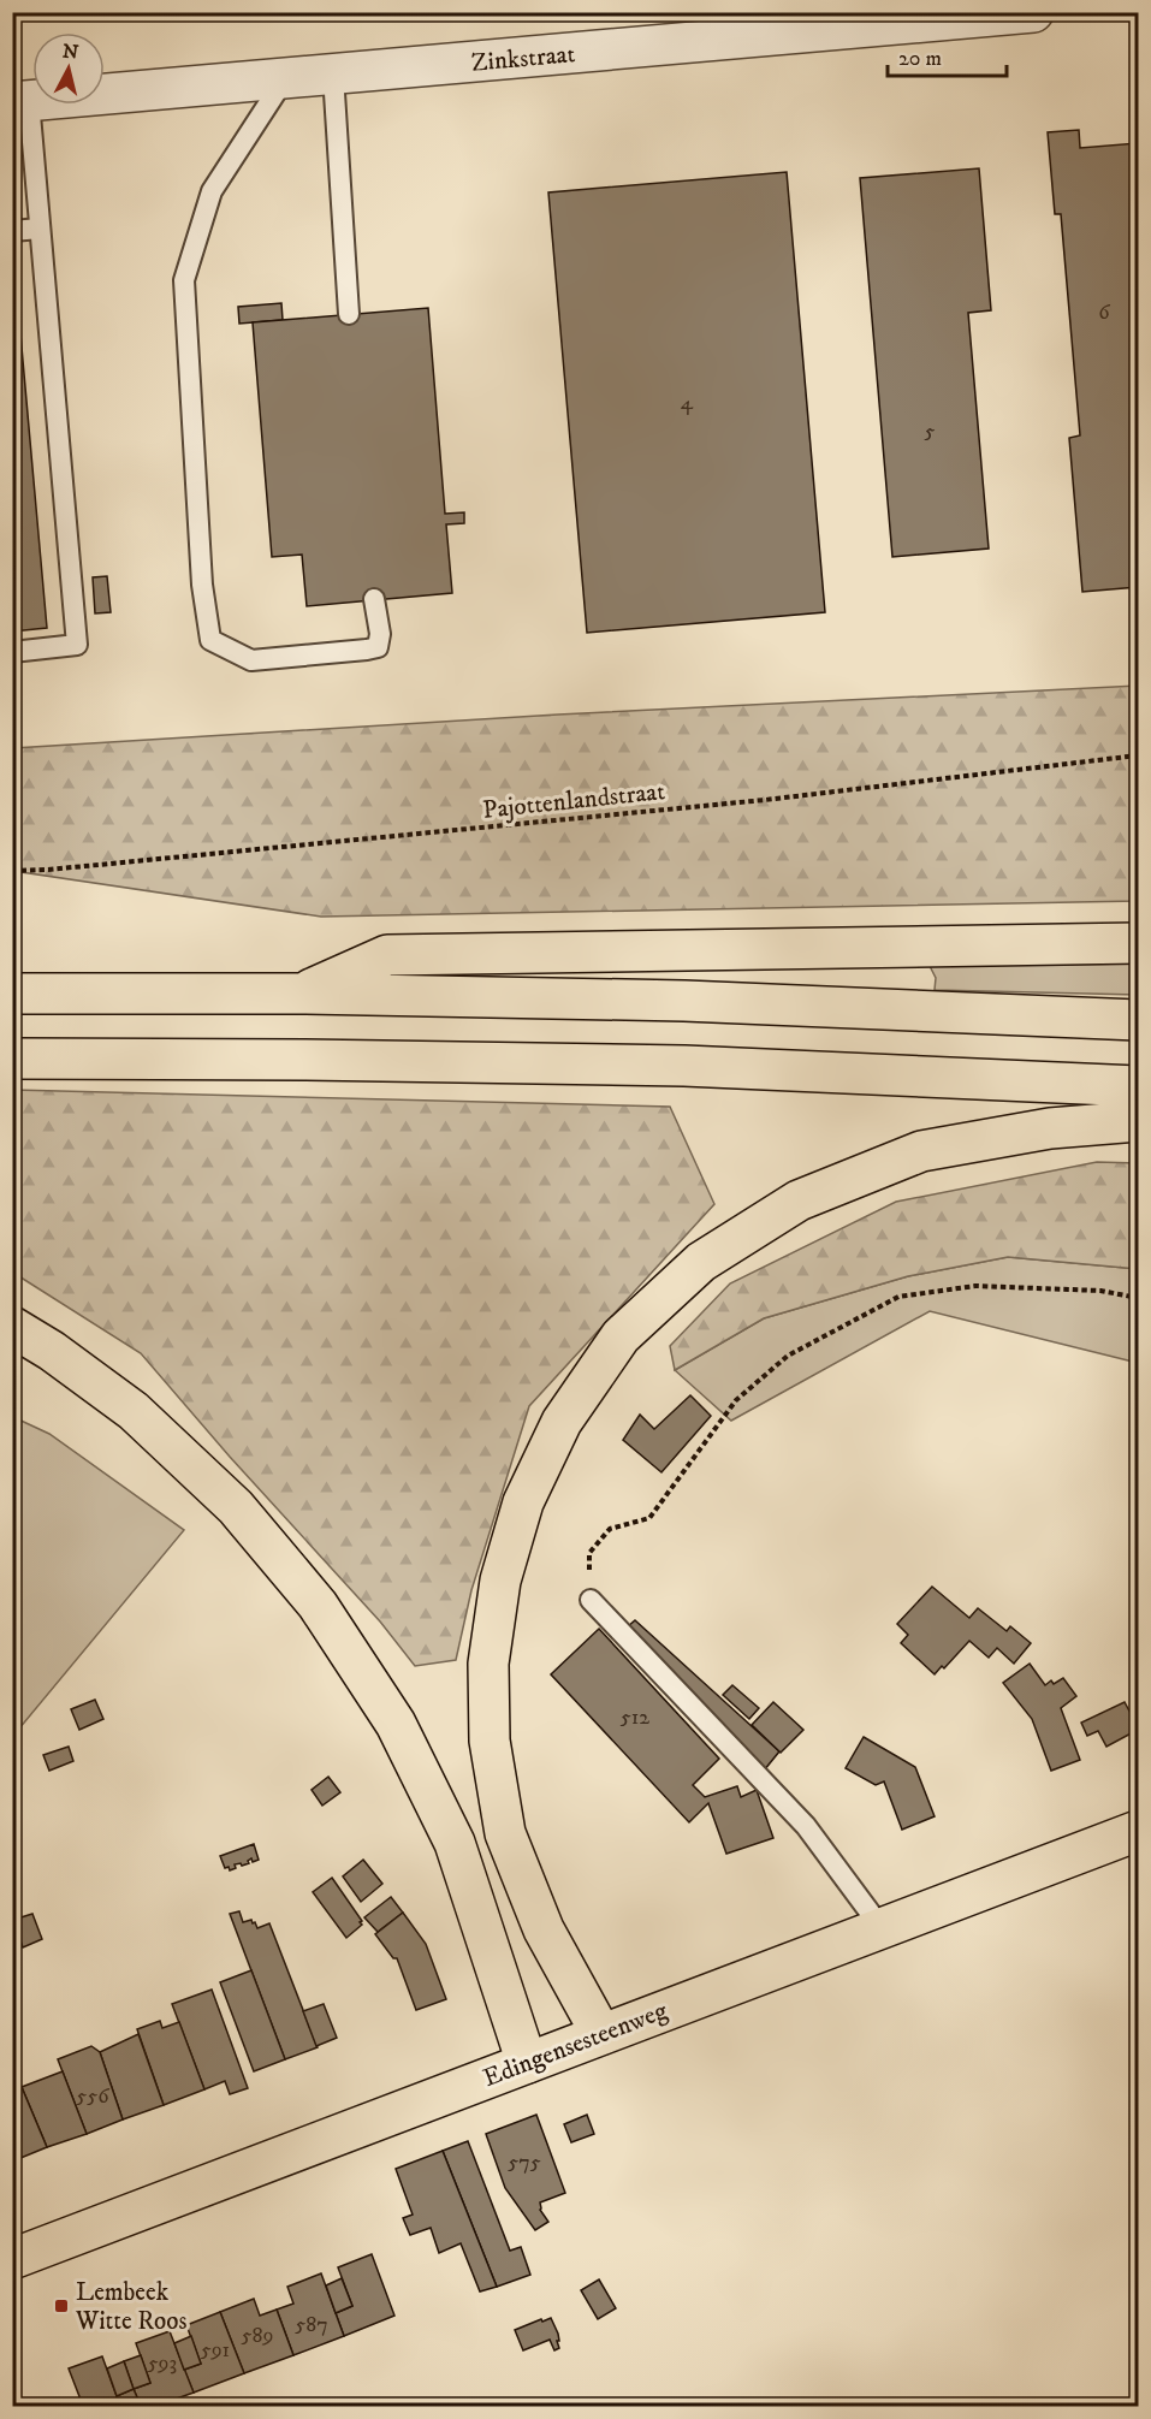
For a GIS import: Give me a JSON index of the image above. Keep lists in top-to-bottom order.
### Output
{
  "streets": {
    "main road": ["Edingensesteenweg"],
    "street": ["Zinkstraat"],
    "path": ["Pajottenlandstraat"]
  },
  "places": {
    "transit": ["Lembeek Witte Roos"]
  },
  "house_numbers": [
    "6",
    "4",
    "5",
    "512",
    "556",
    "575",
    "587",
    "589",
    "591",
    "593"
  ],
  "scale_bar": "20 m",
  "north": "top"
}
